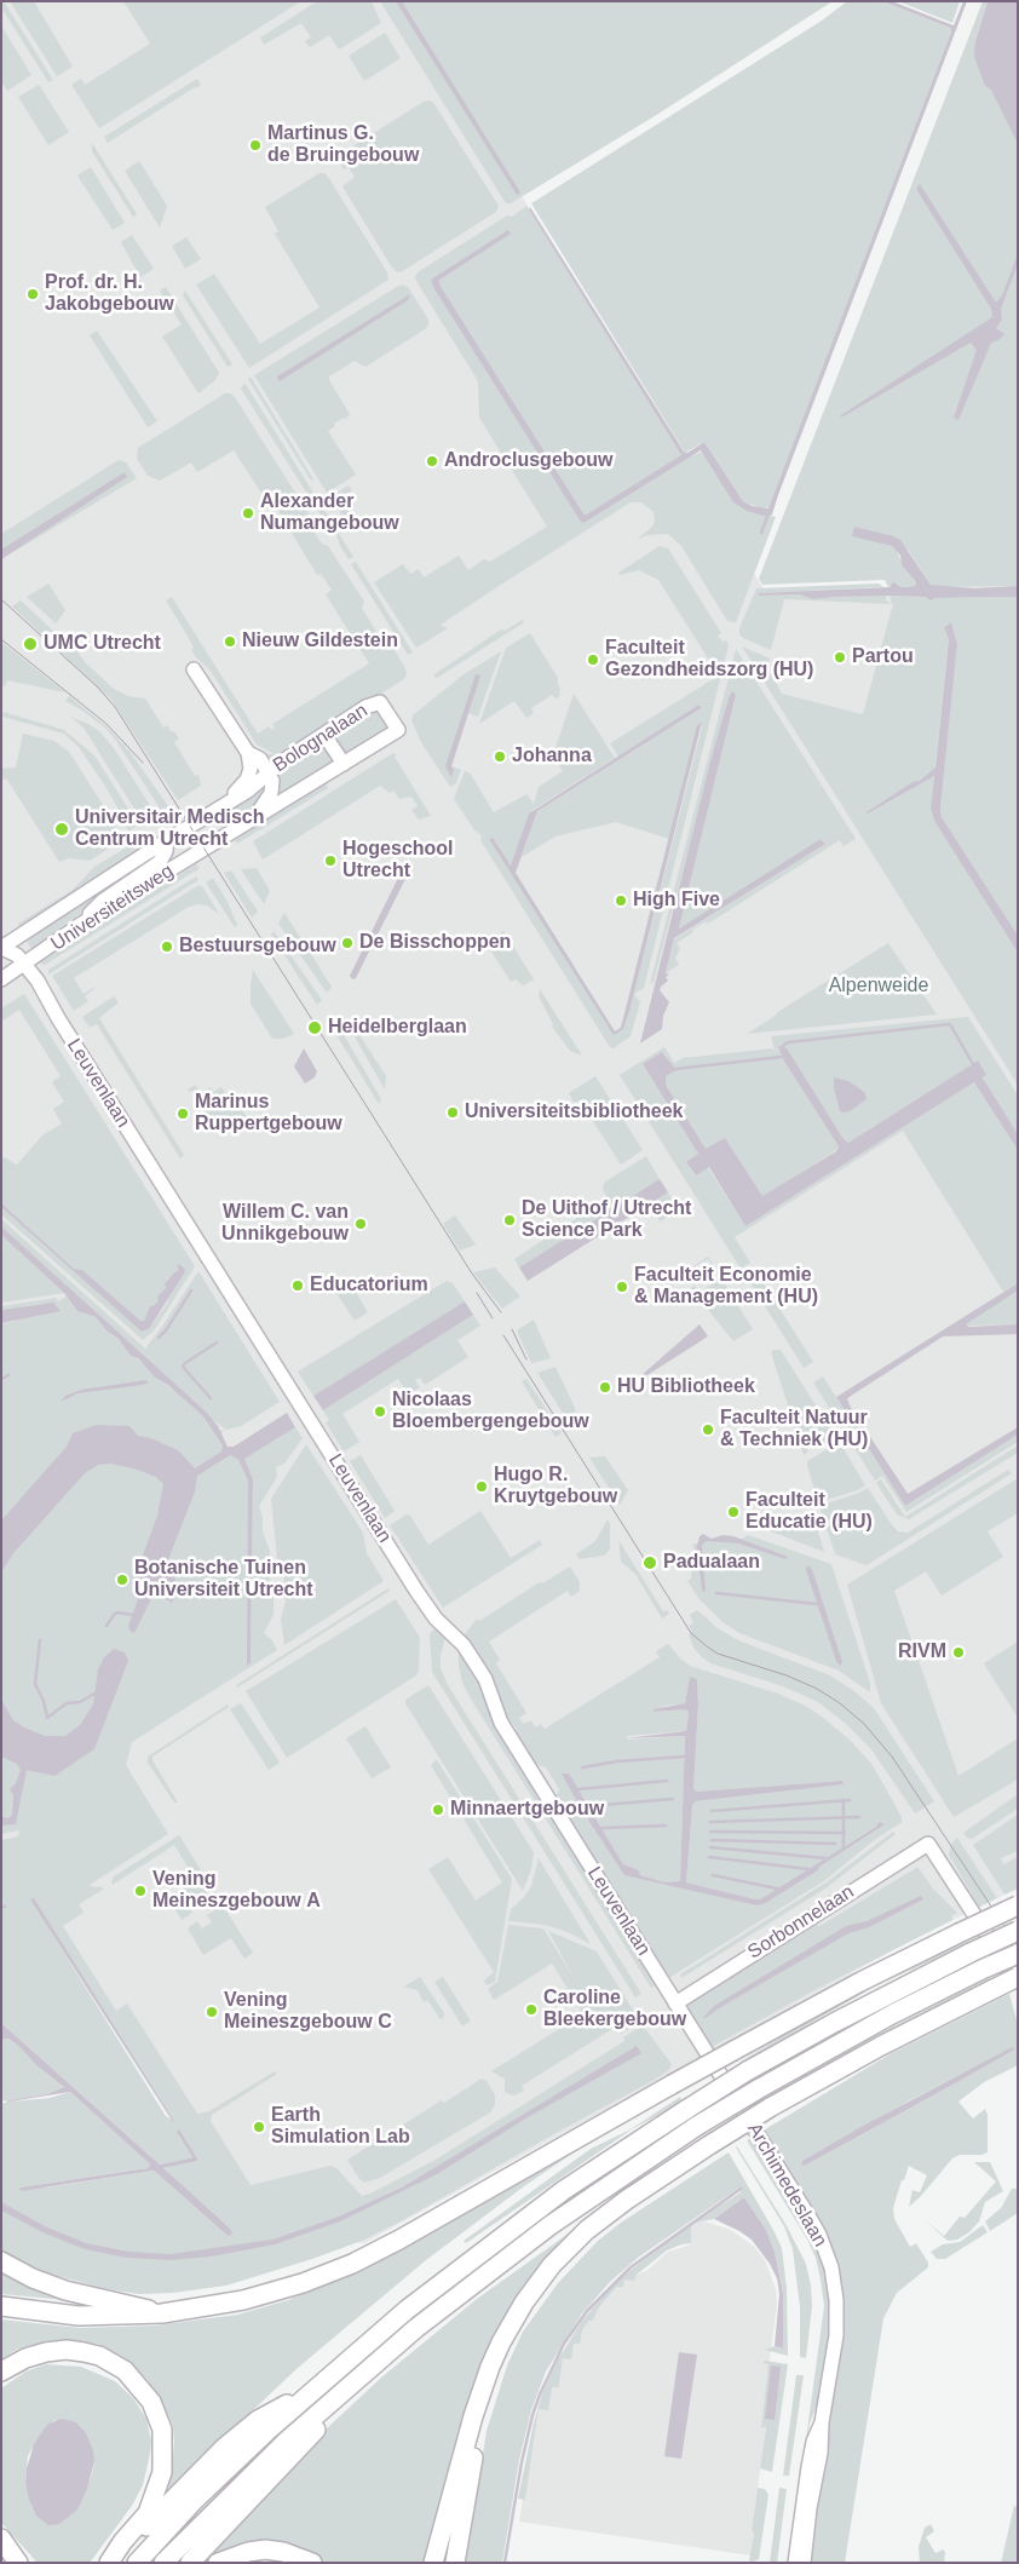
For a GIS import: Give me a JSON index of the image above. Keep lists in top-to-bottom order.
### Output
{
  "streets": {
    "main road": [
      "Bolognalaan",
      "Universiteitsweg",
      "Leuvenlaan",
      "Sorbonnelaan",
      "Archimedeslaan"
    ]
  },
  "crossings": [
    ["Bolognalaan", "Universiteitsweg"],
    ["Universiteitsweg", "Leuvenlaan"],
    ["Leuvenlaan", "Sorbonnelaan"],
    ["Leuvenlaan", "Archimedeslaan"],
    ["Sorbonnelaan", "Archimedeslaan"]
  ],
  "parks": ["Alpenweide"],
  "places": [
    "Martinus G. de Bruingebouw",
    "Prof. dr. H. Jakobgebouw",
    "Androclusgebouw",
    "Alexander Numangebouw",
    "Nieuw Gildestein",
    "UMC Utrecht",
    "Partou",
    "Faculteit Gezondheidszorg (HU)",
    "Johanna",
    "Universitair Medisch Centrum Utrecht",
    "Hogeschool Utrecht",
    "High Five",
    "De Bisschoppen",
    "Bestuursgebouw",
    "Heidelberglaan",
    "Universiteitsbibliotheek",
    "Marinus Ruppertgebouw",
    "De Uithof / Utrecht Science Park",
    "Willem C. van Unnikgebouw",
    "Educatorium",
    "Faculteit Economie & Management (HU)",
    "HU Bibliotheek",
    "Nicolaas Bloembergengebouw",
    "Faculteit Natuur & Techniek (HU)",
    "Hugo R. Kruytgebouw",
    "Faculteit Educatie (HU)",
    "Padualaan",
    "Botanische Tuinen Universiteit Utrecht",
    "RIVM",
    "Minnaertgebouw",
    "Vening Meineszgebouw A",
    "Caroline Bleekergebouw",
    "Vening Meineszgebouw C",
    "Earth Simulation Lab"
  ]
}
